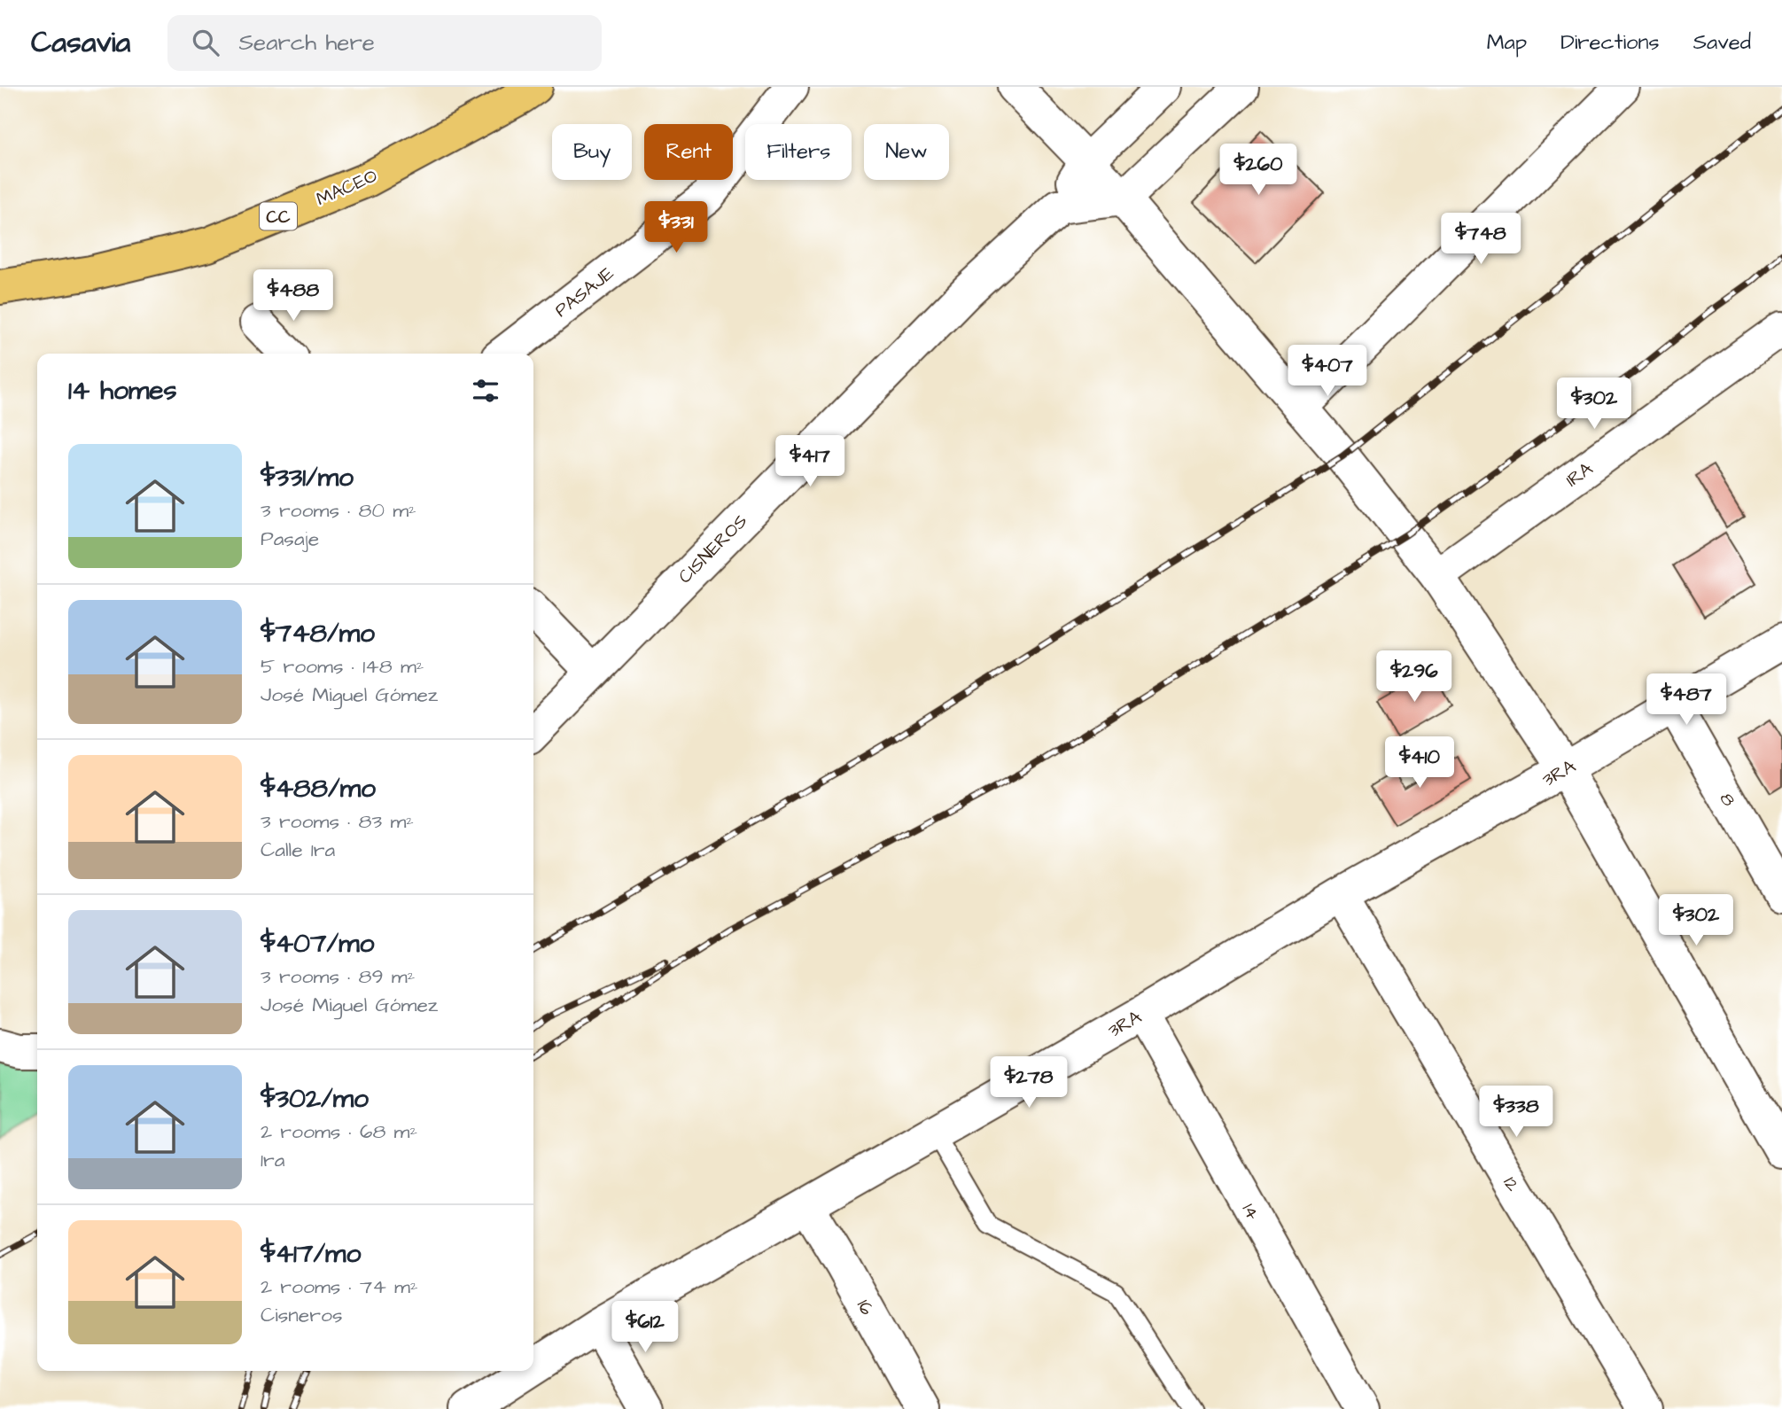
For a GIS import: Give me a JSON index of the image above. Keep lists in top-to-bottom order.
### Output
{
  "streets": {
    "highway": ["MACEO", "CC"],
    "street": [
      "PASAJE",
      "1RA",
      "CISNEROS",
      "3RA",
      "8",
      "12",
      "14",
      "16"
    ]
  },
  "crossings": [
    ["3RA", "8"],
    ["3RA", "12"],
    ["3RA", "14"],
    ["3RA", "16"]
  ],
  "page": {
    "header": "Casavia",
    "search": "Search here",
    "nav": ["Map", "Directions", "Saved"],
    "chip": [
      "Buy",
      "Rent",
      "Filters",
      "New"
    ],
    "price": [
      "$260",
      "$331",
      "$748",
      "$488",
      "$407",
      "$302",
      "$417",
      "$296",
      "$487",
      "$410",
      "$302",
      "$278",
      "$338",
      "$612"
    ],
    "heading": "14 homes",
    "list": [
      {
        "name": "$331/mo",
        "note": "3 rooms · 80 m² · Pasaje"
      },
      {
        "name": "$748/mo",
        "note": "5 rooms · 148 m² · José Miguel Gómez"
      },
      {
        "name": "$488/mo",
        "note": "3 rooms · 83 m² · Calle 1ra"
      },
      {
        "name": "$407/mo",
        "note": "3 rooms · 89 m² · José Miguel Gómez"
      },
      {
        "name": "$302/mo",
        "note": "2 rooms · 68 m² · 1ra"
      },
      {
        "name": "$417/mo",
        "note": "2 rooms · 74 m² · Cisneros"
      }
    ]
  }
}
